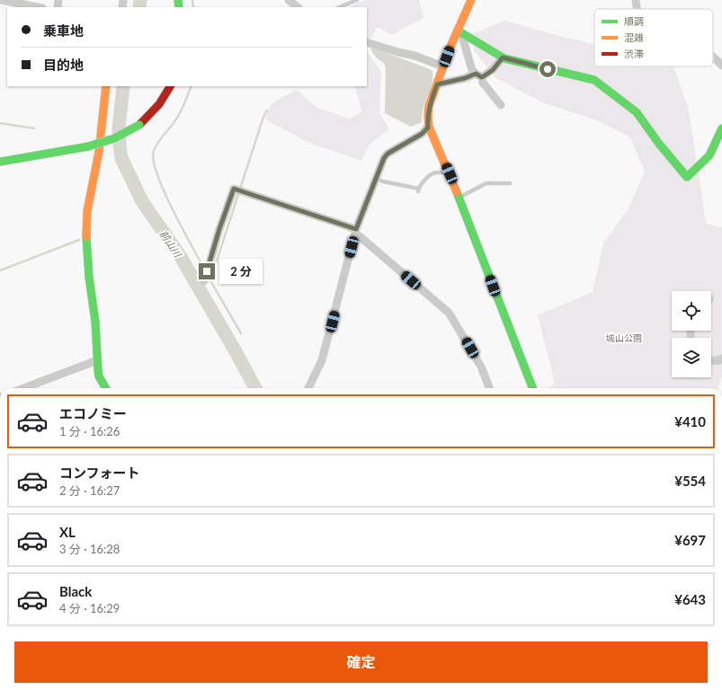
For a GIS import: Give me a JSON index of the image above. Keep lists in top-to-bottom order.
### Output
{
  "water": ["前山川"],
  "parks": ["城山公園"],
  "legend": ["順調", "混雑", "渋滞"],
  "page": {
    "banner": ["乗車地", "目的地"],
    "bubble": "2 分",
    "list": [
      {
        "name": "エコノミー",
        "note": "1 分 · 16:26",
        "value": "¥410"
      },
      {
        "name": "コンフォート",
        "note": "2 分 · 16:27",
        "value": "¥554"
      },
      {
        "name": "XL",
        "note": "3 分 · 16:28",
        "value": "¥697"
      },
      {
        "name": "Black",
        "note": "4 分 · 16:29",
        "value": "¥643"
      }
    ],
    "buttons": "確定"
  }
}
